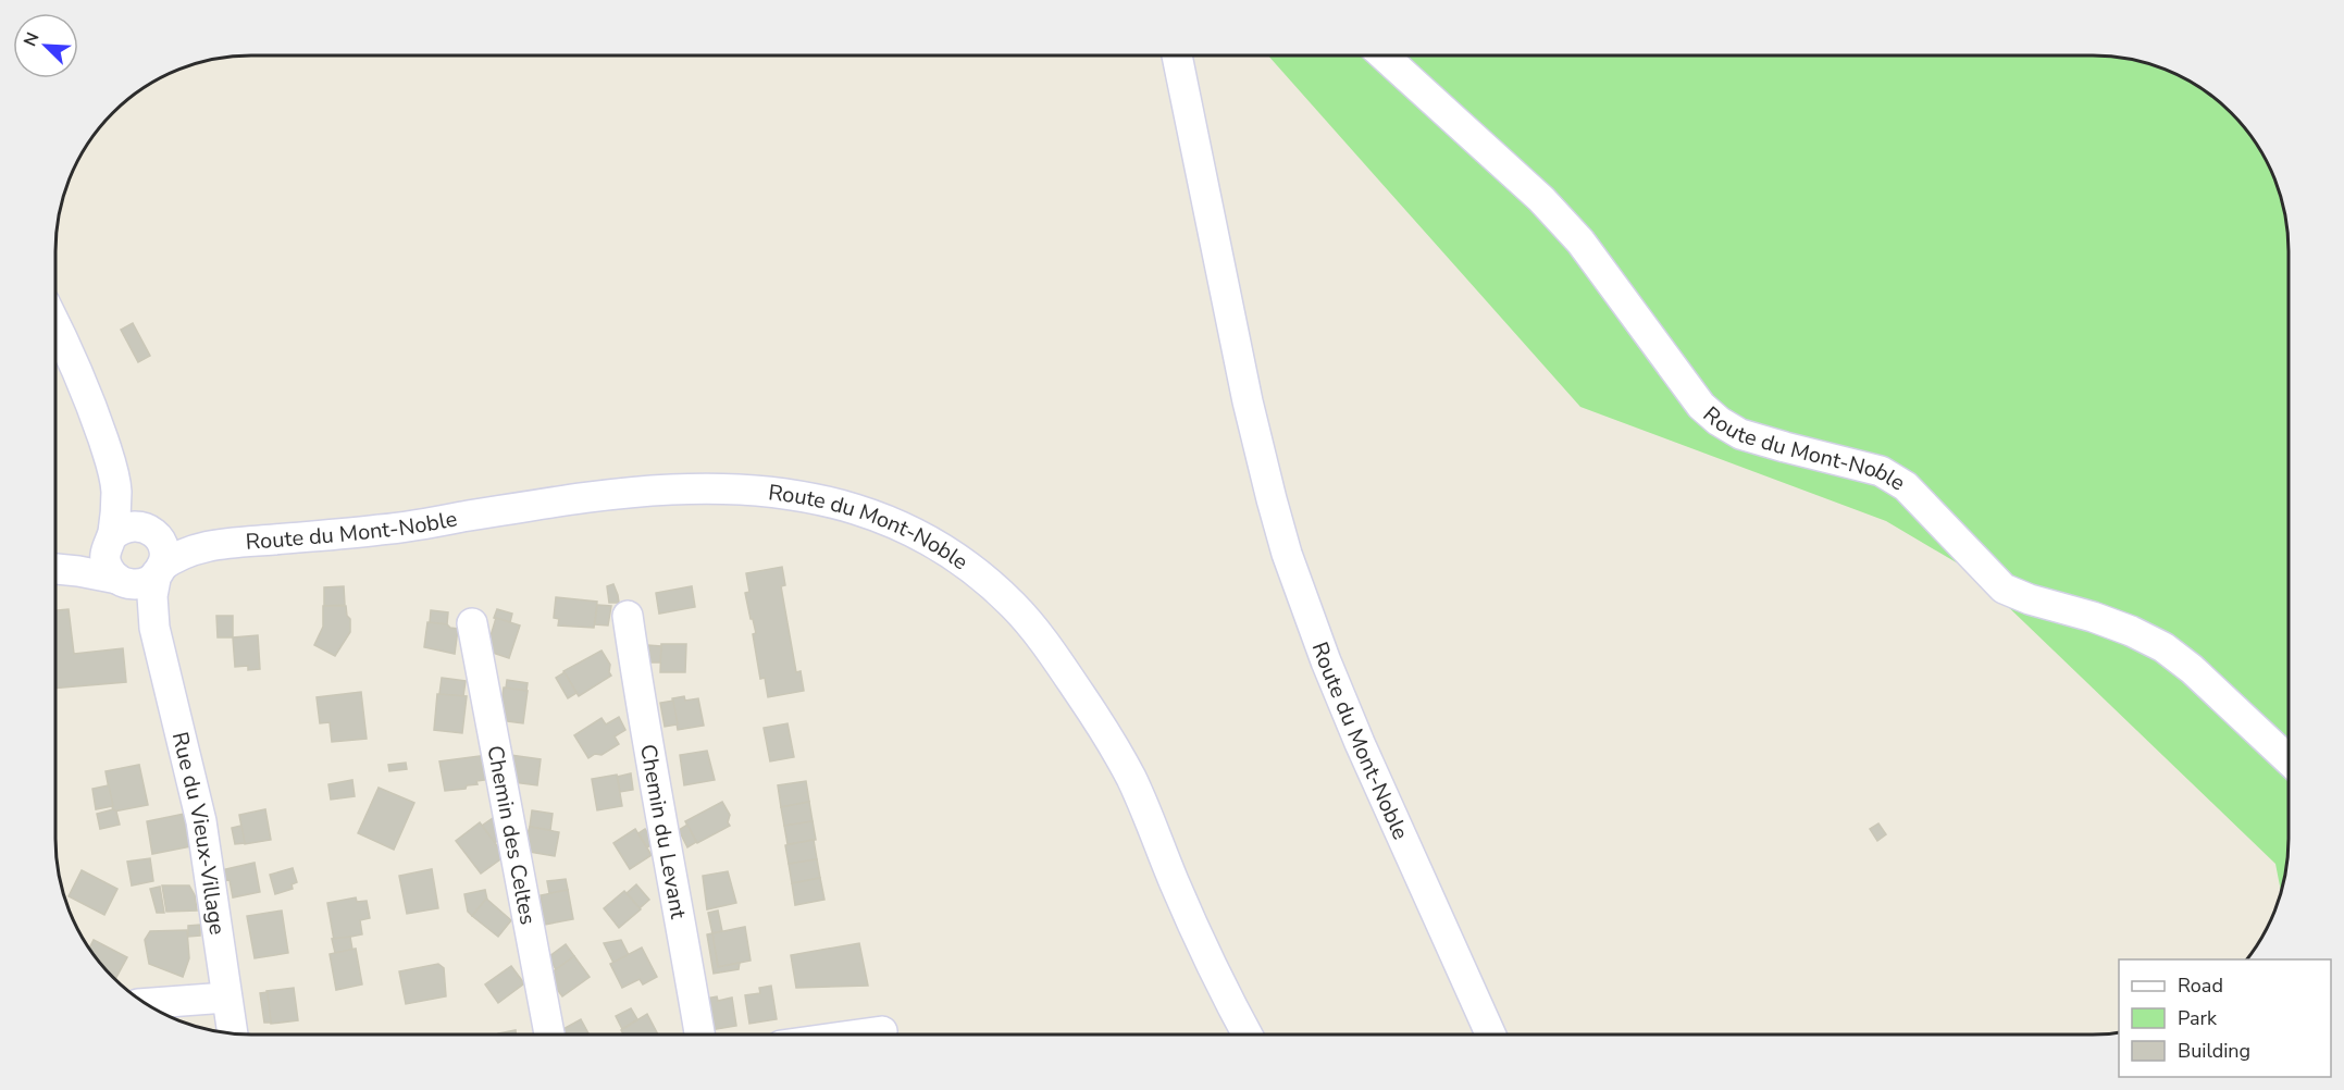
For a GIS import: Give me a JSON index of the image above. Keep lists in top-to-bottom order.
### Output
{
  "streets": {
    "street": [
      "Route du Mont-Noble",
      "Chemin du Levant",
      "Rue du Vieux-Village",
      "Chemin des Celtes"
    ]
  },
  "crossings": [
    ["Route du Mont-Noble", "Rue du Vieux-Village"]
  ],
  "legend": ["Road", "Park", "Building"],
  "north": "top left"
}
